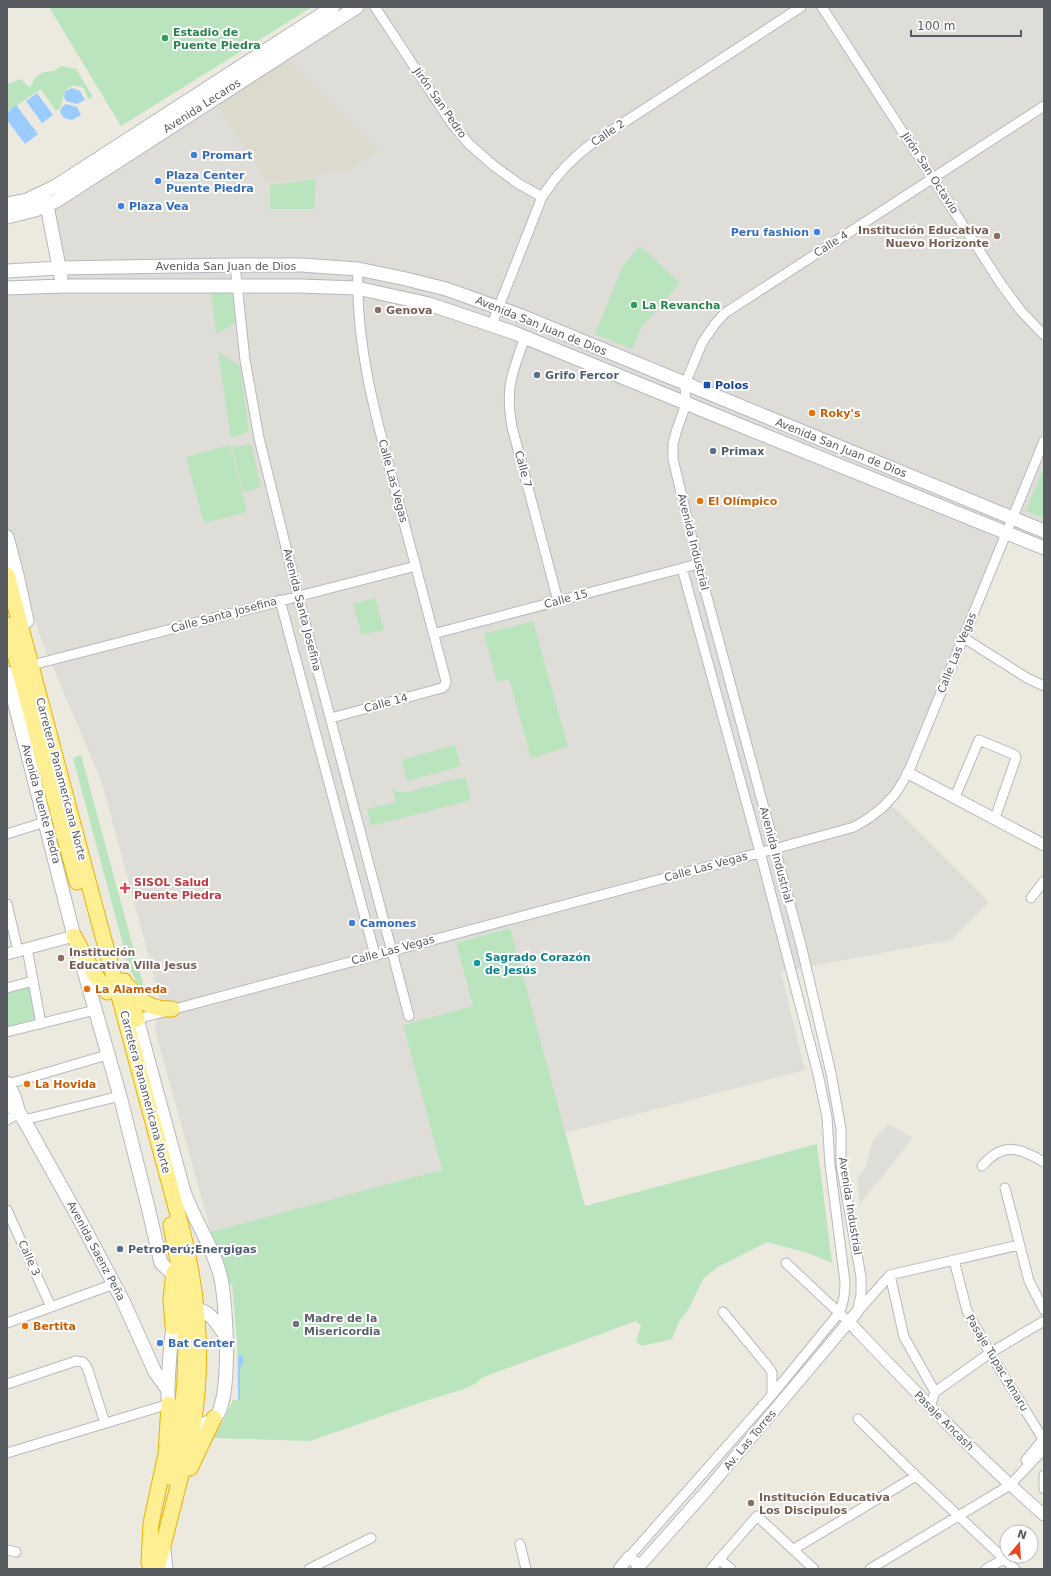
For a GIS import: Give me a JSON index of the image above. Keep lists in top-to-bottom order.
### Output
{
  "streets": {
    "highway": ["Carretera Panamericana Norte"],
    "main road": [
      "Avenida Lecaros",
      "Avenida San Juan de Dios",
      "Avenida Puente Piedra",
      "Avenida Saenz Peña"
    ],
    "street": [
      "Jirón San Pedro",
      "Calle 2",
      "Jirón San Octavio",
      "Calle 4",
      "Calle 7",
      "Calle Las Vegas",
      "Avenida Industrial",
      "Calle 15",
      "Avenida Santa Josefina",
      "Calle Santa Josefina",
      "Calle 14",
      "Calle 3",
      "Pasaje Tupac Amaru",
      "Pasaje Ancash",
      "Av. Las Torres"
    ]
  },
  "crossings": [
    ["Jirón San Pedro", "Calle 2"],
    ["Calle 2", "Avenida San Juan de Dios"],
    ["Jirón San Octavio", "Calle 4"],
    ["Calle 4", "Avenida San Juan de Dios"],
    ["Calle 4", "Avenida Industrial"],
    ["Avenida San Juan de Dios", "Calle 7"],
    ["Avenida San Juan de Dios", "Calle Las Vegas"],
    ["Avenida San Juan de Dios", "Avenida Industrial"],
    ["Avenida San Juan de Dios", "Avenida Santa Josefina"],
    ["Calle 7", "Calle 15"],
    ["Calle Las Vegas", "Avenida Industrial"],
    ["Calle Las Vegas", "Calle 15"],
    ["Calle Las Vegas", "Avenida Santa Josefina"],
    ["Calle Las Vegas", "Calle Santa Josefina"],
    ["Calle Las Vegas", "Calle 14"],
    ["Avenida Industrial", "Calle 15"],
    ["Avenida Industrial", "Av. Las Torres"],
    ["Avenida Santa Josefina", "Calle Santa Josefina"],
    ["Avenida Santa Josefina", "Calle 14"],
    ["Calle Santa Josefina", "Carretera Panamericana Norte"],
    ["Carretera Panamericana Norte", "Avenida Saenz Peña"],
    ["Pasaje Ancash", "Av. Las Torres"]
  ],
  "places": {
    "other": [
      "Estadio de Puente Piedra",
      "Promart",
      "Plaza Center Puente Piedra",
      "Plaza Vea",
      "Peru fashion",
      "Institución Educativa Nuevo Horizonte",
      "La Revancha",
      "Genova",
      "Grifo Fercor",
      "Roky's",
      "Primax",
      "El Olímpico",
      "Camones",
      "Institución Educativa Villa Jesus",
      "Sagrado Corazón de Jesús",
      "La Alameda",
      "La Hovida",
      "PetroPerú;Energigas",
      "Madre de la Misericordia",
      "Bertita",
      "Bat Center",
      "Institución Educativa Los Discipulos"
    ],
    "transit": ["Polos"],
    "health": ["SISOL Salud Puente Piedra"]
  },
  "scale_bar": "100 m",
  "north": "top"
}
